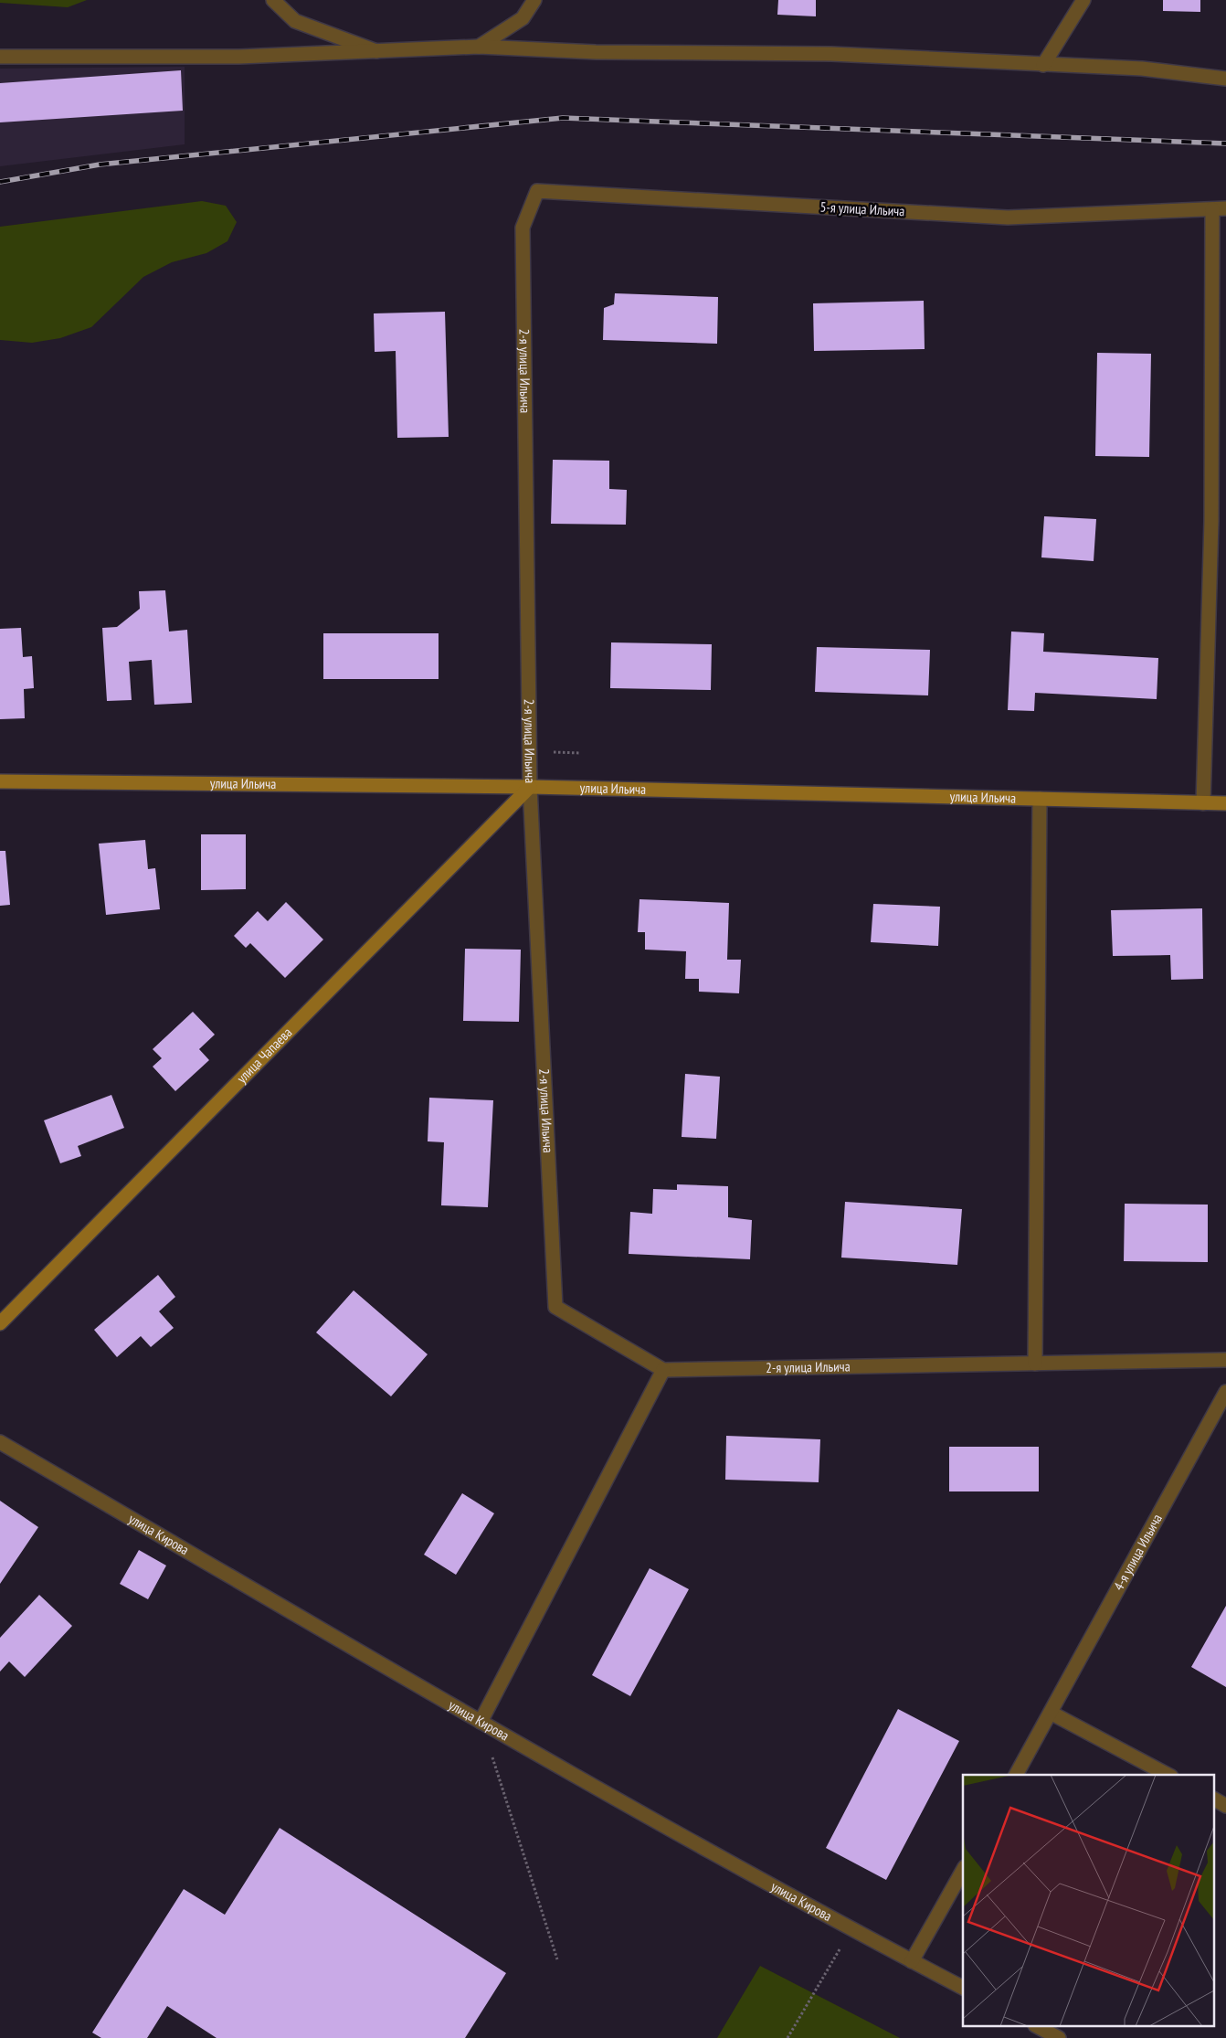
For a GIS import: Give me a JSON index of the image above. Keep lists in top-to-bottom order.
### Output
{
  "streets": {
    "main road": ["улица Ильича", "улица Чапаева"],
    "street": [
      "5-я улица Ильича",
      "2-я улица Ильича",
      "улица Кирова",
      "4-я улица Ильича"
    ]
  },
  "crossings": [
    ["5-я улица Ильича", "2-я улица Ильича"],
    ["2-я улица Ильича", "улица Ильича"],
    ["2-я улица Ильича", "улица Чапаева"],
    ["улица Ильича", "улица Чапаева"]
  ]
}
